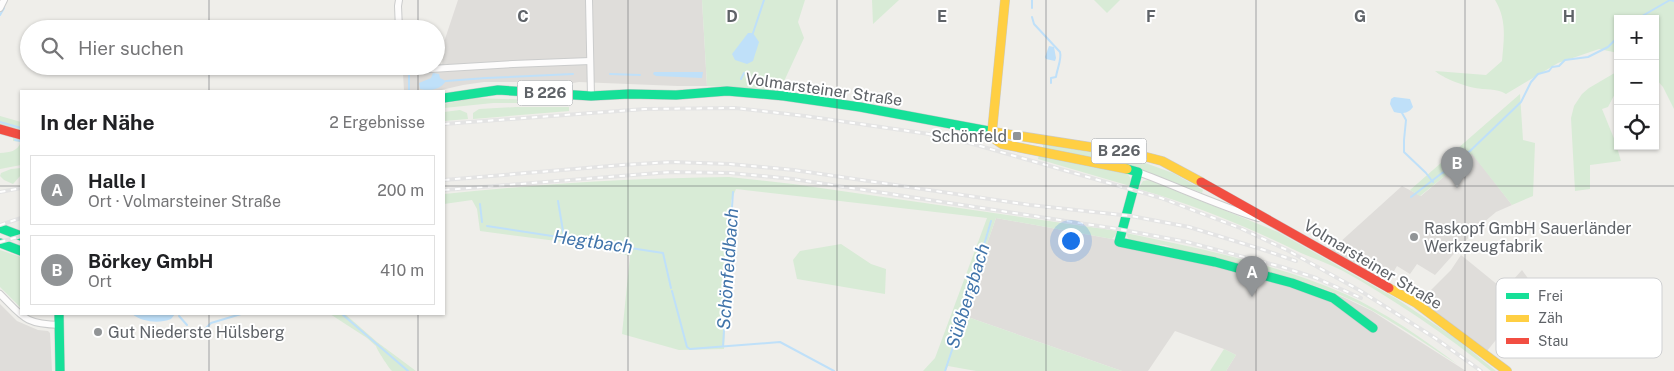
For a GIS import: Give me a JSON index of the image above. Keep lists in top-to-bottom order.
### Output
{
  "streets": {
    "main road": ["Volmarsteiner Straße", "B 226"]
  },
  "water": ["Hegtbach", "Schönfeldbach", "Süßbergbach"],
  "places": {
    "transit": ["Schönfeld"],
    "other": ["Raskopf GmbH Sauerländer Werkzeugfabrik", "Gut Niederste Hülsberg"]
  },
  "legend": ["Frei", "Zäh", "Stau"],
  "page": {
    "map_buttons": ["+", "−"],
    "search": "Hier suchen",
    "heading": ["In der Nähe", "2 Ergebnisse"],
    "pins": ["B", "A"],
    "list": [
      {
        "mark": "A",
        "name": "Halle I",
        "note": "Ort · Volmarsteiner Straße",
        "value": "200 m"
      },
      {
        "mark": "B",
        "name": "Börkey GmbH",
        "note": "Ort",
        "value": "410 m"
      }
    ]
  },
  "grid": {
    "columns": [
      "C",
      "D",
      "E",
      "F",
      "G",
      "H"
    ]
  }
}
